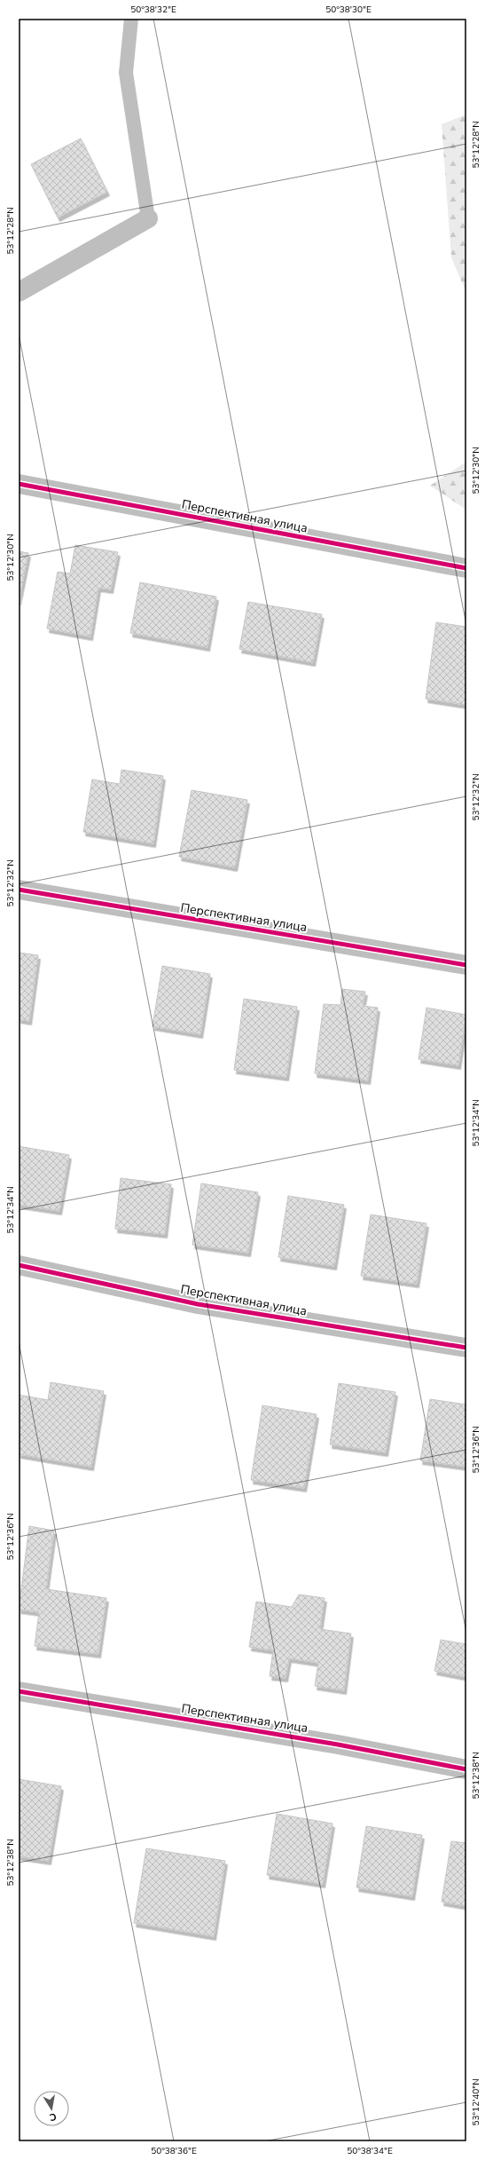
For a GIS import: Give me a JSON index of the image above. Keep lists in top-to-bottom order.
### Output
{
  "streets": {
    "street": ["Перспективная улица"]
  },
  "north": "bottom",
  "coordinates": [
    "50°38'32\"E",
    "50°38'30\"E",
    "53°12'28\"N",
    "53°12'30\"N",
    "53°12'32\"N",
    "53°12'34\"N",
    "53°12'36\"N",
    "53°12'38\"N",
    "53°12'40\"N",
    "50°38'36\"E",
    "50°38'34\"E"
  ]
}
